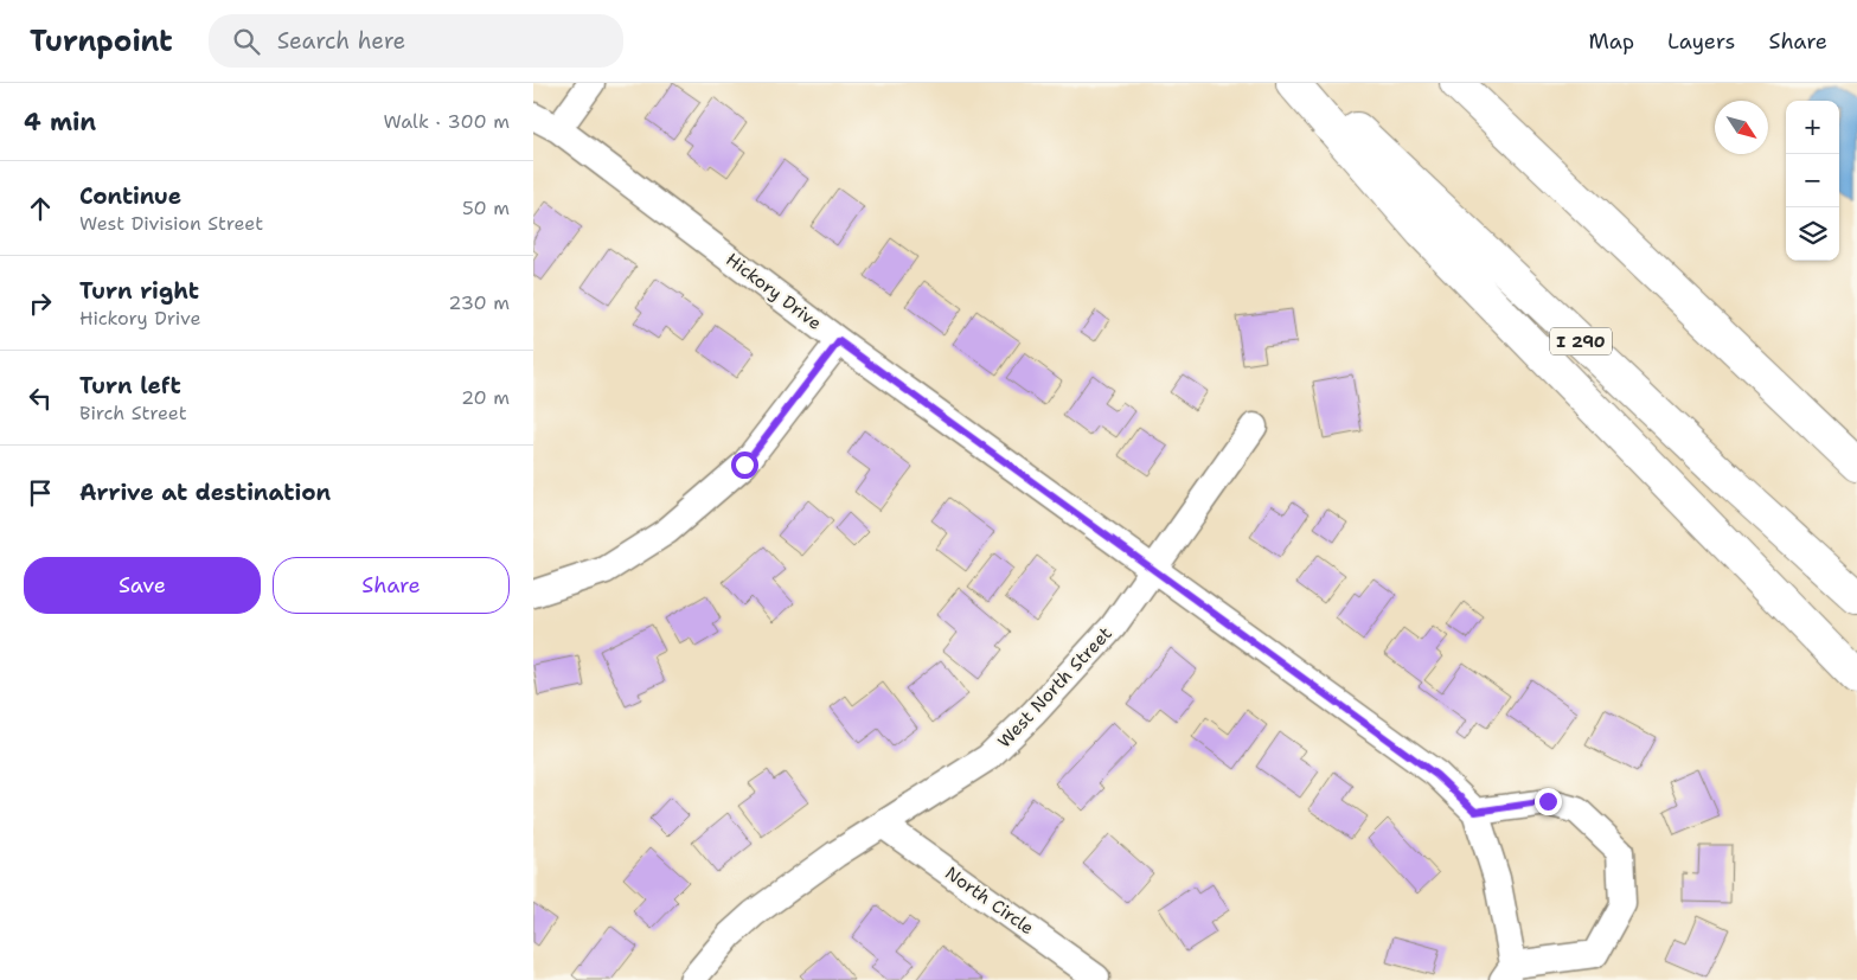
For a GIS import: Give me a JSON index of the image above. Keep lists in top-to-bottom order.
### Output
{
  "streets": {
    "highway": ["I 290"],
    "street": ["Hickory Drive", "West North Street", "North Circle"]
  },
  "crossings": [
    ["Hickory Drive", "West North Street"],
    ["West North Street", "North Circle"]
  ],
  "north": "bottom right",
  "page": {
    "header": "Turnpoint",
    "search": "Search here",
    "nav": ["Map", "Layers", "Share"],
    "heading": ["4 min", "Walk · 300 m"],
    "map_buttons": ["+", "−"],
    "list": [
      ["Continue", "West Division Street", "50 m"],
      ["Turn right", "Hickory Drive", "230 m"],
      ["Turn left", "Birch Street", "20 m"],
      "Arrive at destination"
    ],
    "buttons": ["Save", "Share"]
  }
}
